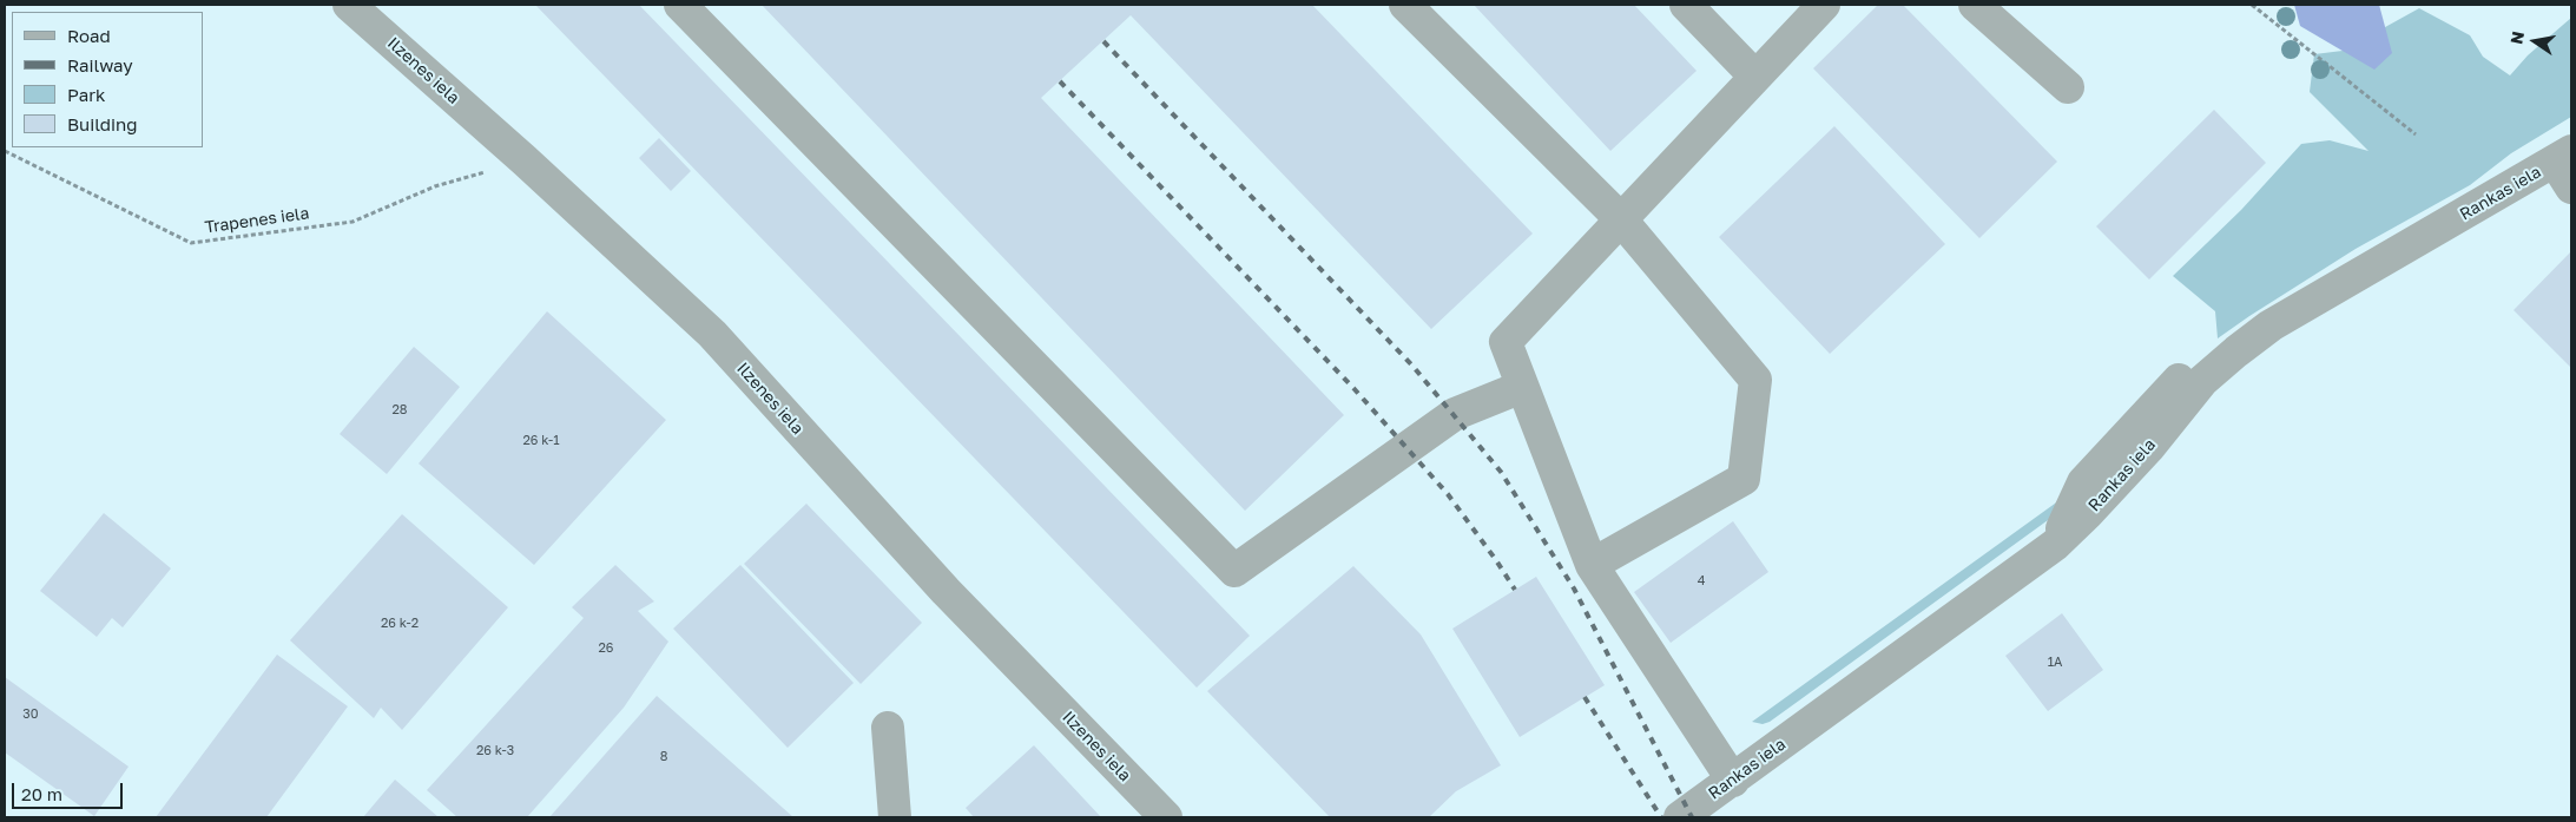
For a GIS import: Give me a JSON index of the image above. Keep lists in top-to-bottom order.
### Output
{
  "streets": {
    "street": ["Ilzenes iela", "Rankas iela"],
    "path": ["Trapenes iela"]
  },
  "crossings": [
    ["Ilzenes iela", "Trapenes iela"]
  ],
  "house_numbers": [
    "28",
    "26 k-1",
    "4",
    "26 k-2",
    "26",
    "1A",
    "30",
    "26 k-3",
    "8"
  ],
  "legend": [
    "Road",
    "Railway",
    "Park",
    "Building"
  ],
  "scale_bar": "20 m",
  "north": "left"
}
